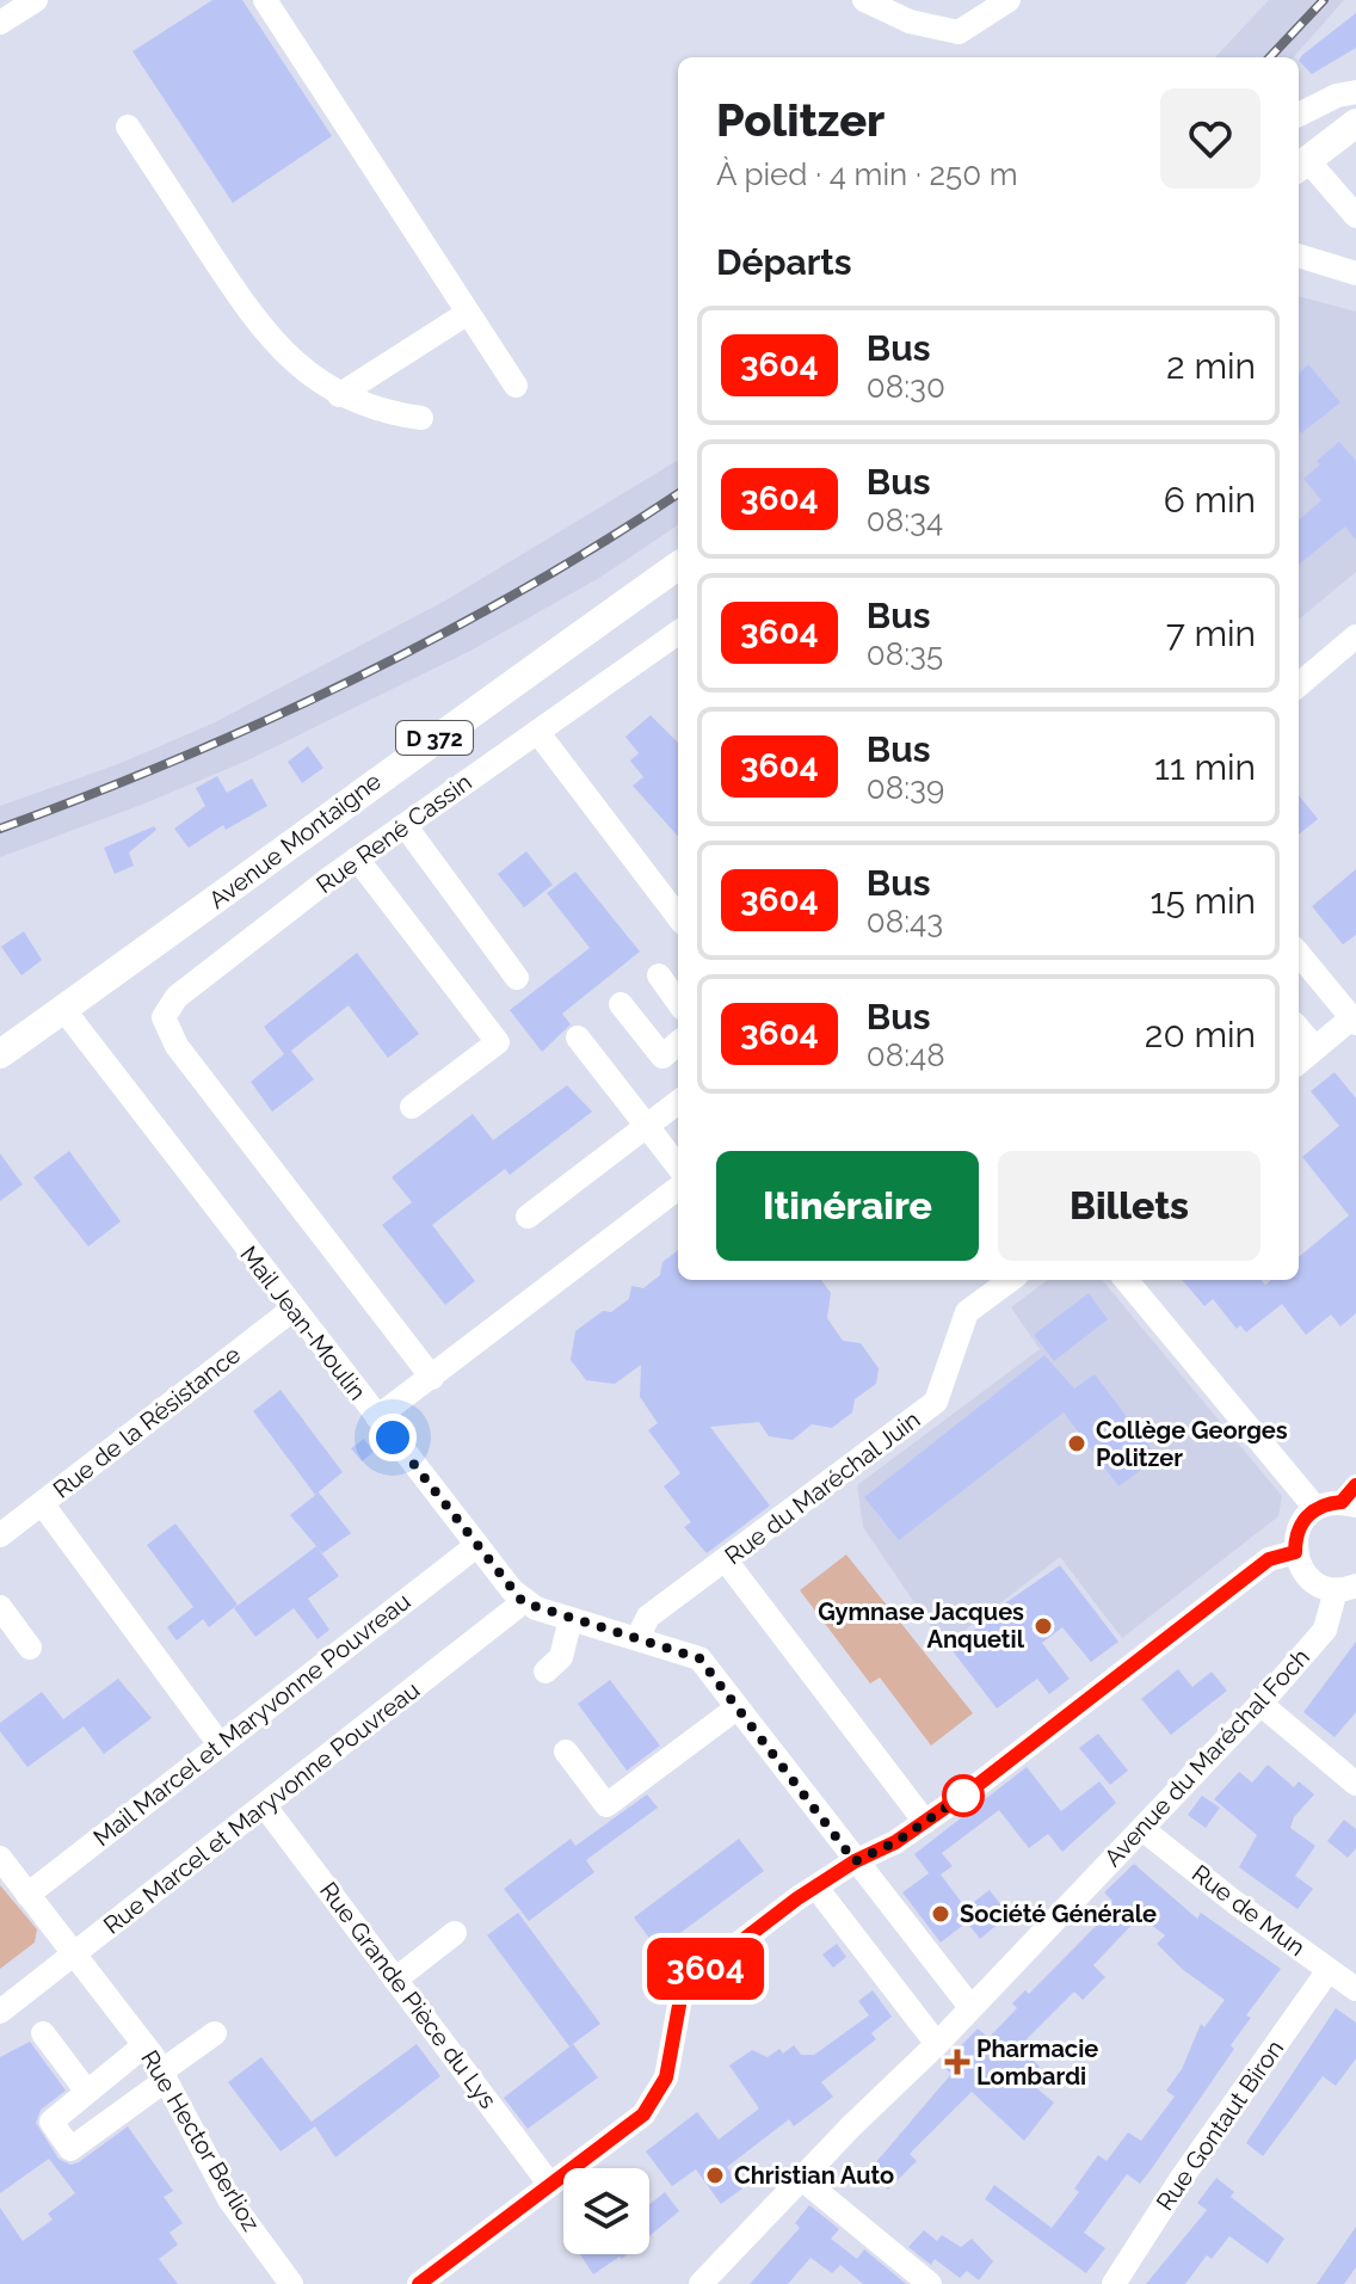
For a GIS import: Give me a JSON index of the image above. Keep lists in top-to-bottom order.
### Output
{
  "streets": {
    "main road": ["D 372", "Avenue Montaigne"],
    "street": [
      "Rue René Cassin",
      "Mail Jean-Moulin",
      "Rue de la Résistance",
      "Rue du Maréchal Juin",
      "Mail Marcel et Maryvonne Pouvreau",
      "Avenue du Maréchal Foch",
      "Rue Marcel et Maryvonne Pouvreau",
      "Rue de Mun",
      "Rue Grande Pièce du Lys",
      "Rue Gontaut Biron",
      "Rue Hector Berlioz"
    ]
  },
  "crossings": [
    ["Avenue Montaigne", "Mail Jean-Moulin"],
    ["Mail Jean-Moulin", "Rue de la Résistance"],
    ["Mail Jean-Moulin", "Mail Marcel et Maryvonne Pouvreau"],
    ["Mail Jean-Moulin", "Rue Marcel et Maryvonne Pouvreau"],
    ["Mail Marcel et Maryvonne Pouvreau", "Rue Hector Berlioz"],
    ["Avenue du Maréchal Foch", "Rue de Mun"],
    ["Rue Marcel et Maryvonne Pouvreau", "Rue Grande Pièce du Lys"],
    ["Rue Marcel et Maryvonne Pouvreau", "Rue Hector Berlioz"],
    ["Rue de Mun", "Rue Gontaut Biron"]
  ],
  "places": {
    "other": [
      "Collège Georges Politzer",
      "Gymnase Jacques Anquetil",
      "Société Générale",
      "Christian Auto"
    ],
    "health": ["Pharmacie Lombardi"]
  },
  "lines": ["bus line 3604"],
  "page": {
    "on_map": "3604",
    "heading": [
      ["Politzer", "À pied · 4 min · 250 m"],
      "Départs"
    ],
    "list": [
      {
        "mark": "3604",
        "name": "Bus",
        "note": "08:30",
        "value": "2 min"
      },
      {
        "mark": "3604",
        "name": "Bus",
        "note": "08:34",
        "value": "6 min"
      },
      {
        "mark": "3604",
        "name": "Bus",
        "note": "08:35",
        "value": "7 min"
      },
      {
        "mark": "3604",
        "name": "Bus",
        "note": "08:39",
        "value": "11 min"
      },
      {
        "mark": "3604",
        "name": "Bus",
        "note": "08:43",
        "value": "15 min"
      },
      {
        "mark": "3604",
        "name": "Bus",
        "note": "08:48",
        "value": "20 min"
      }
    ],
    "buttons": ["Itinéraire", "Billets"]
  }
}
